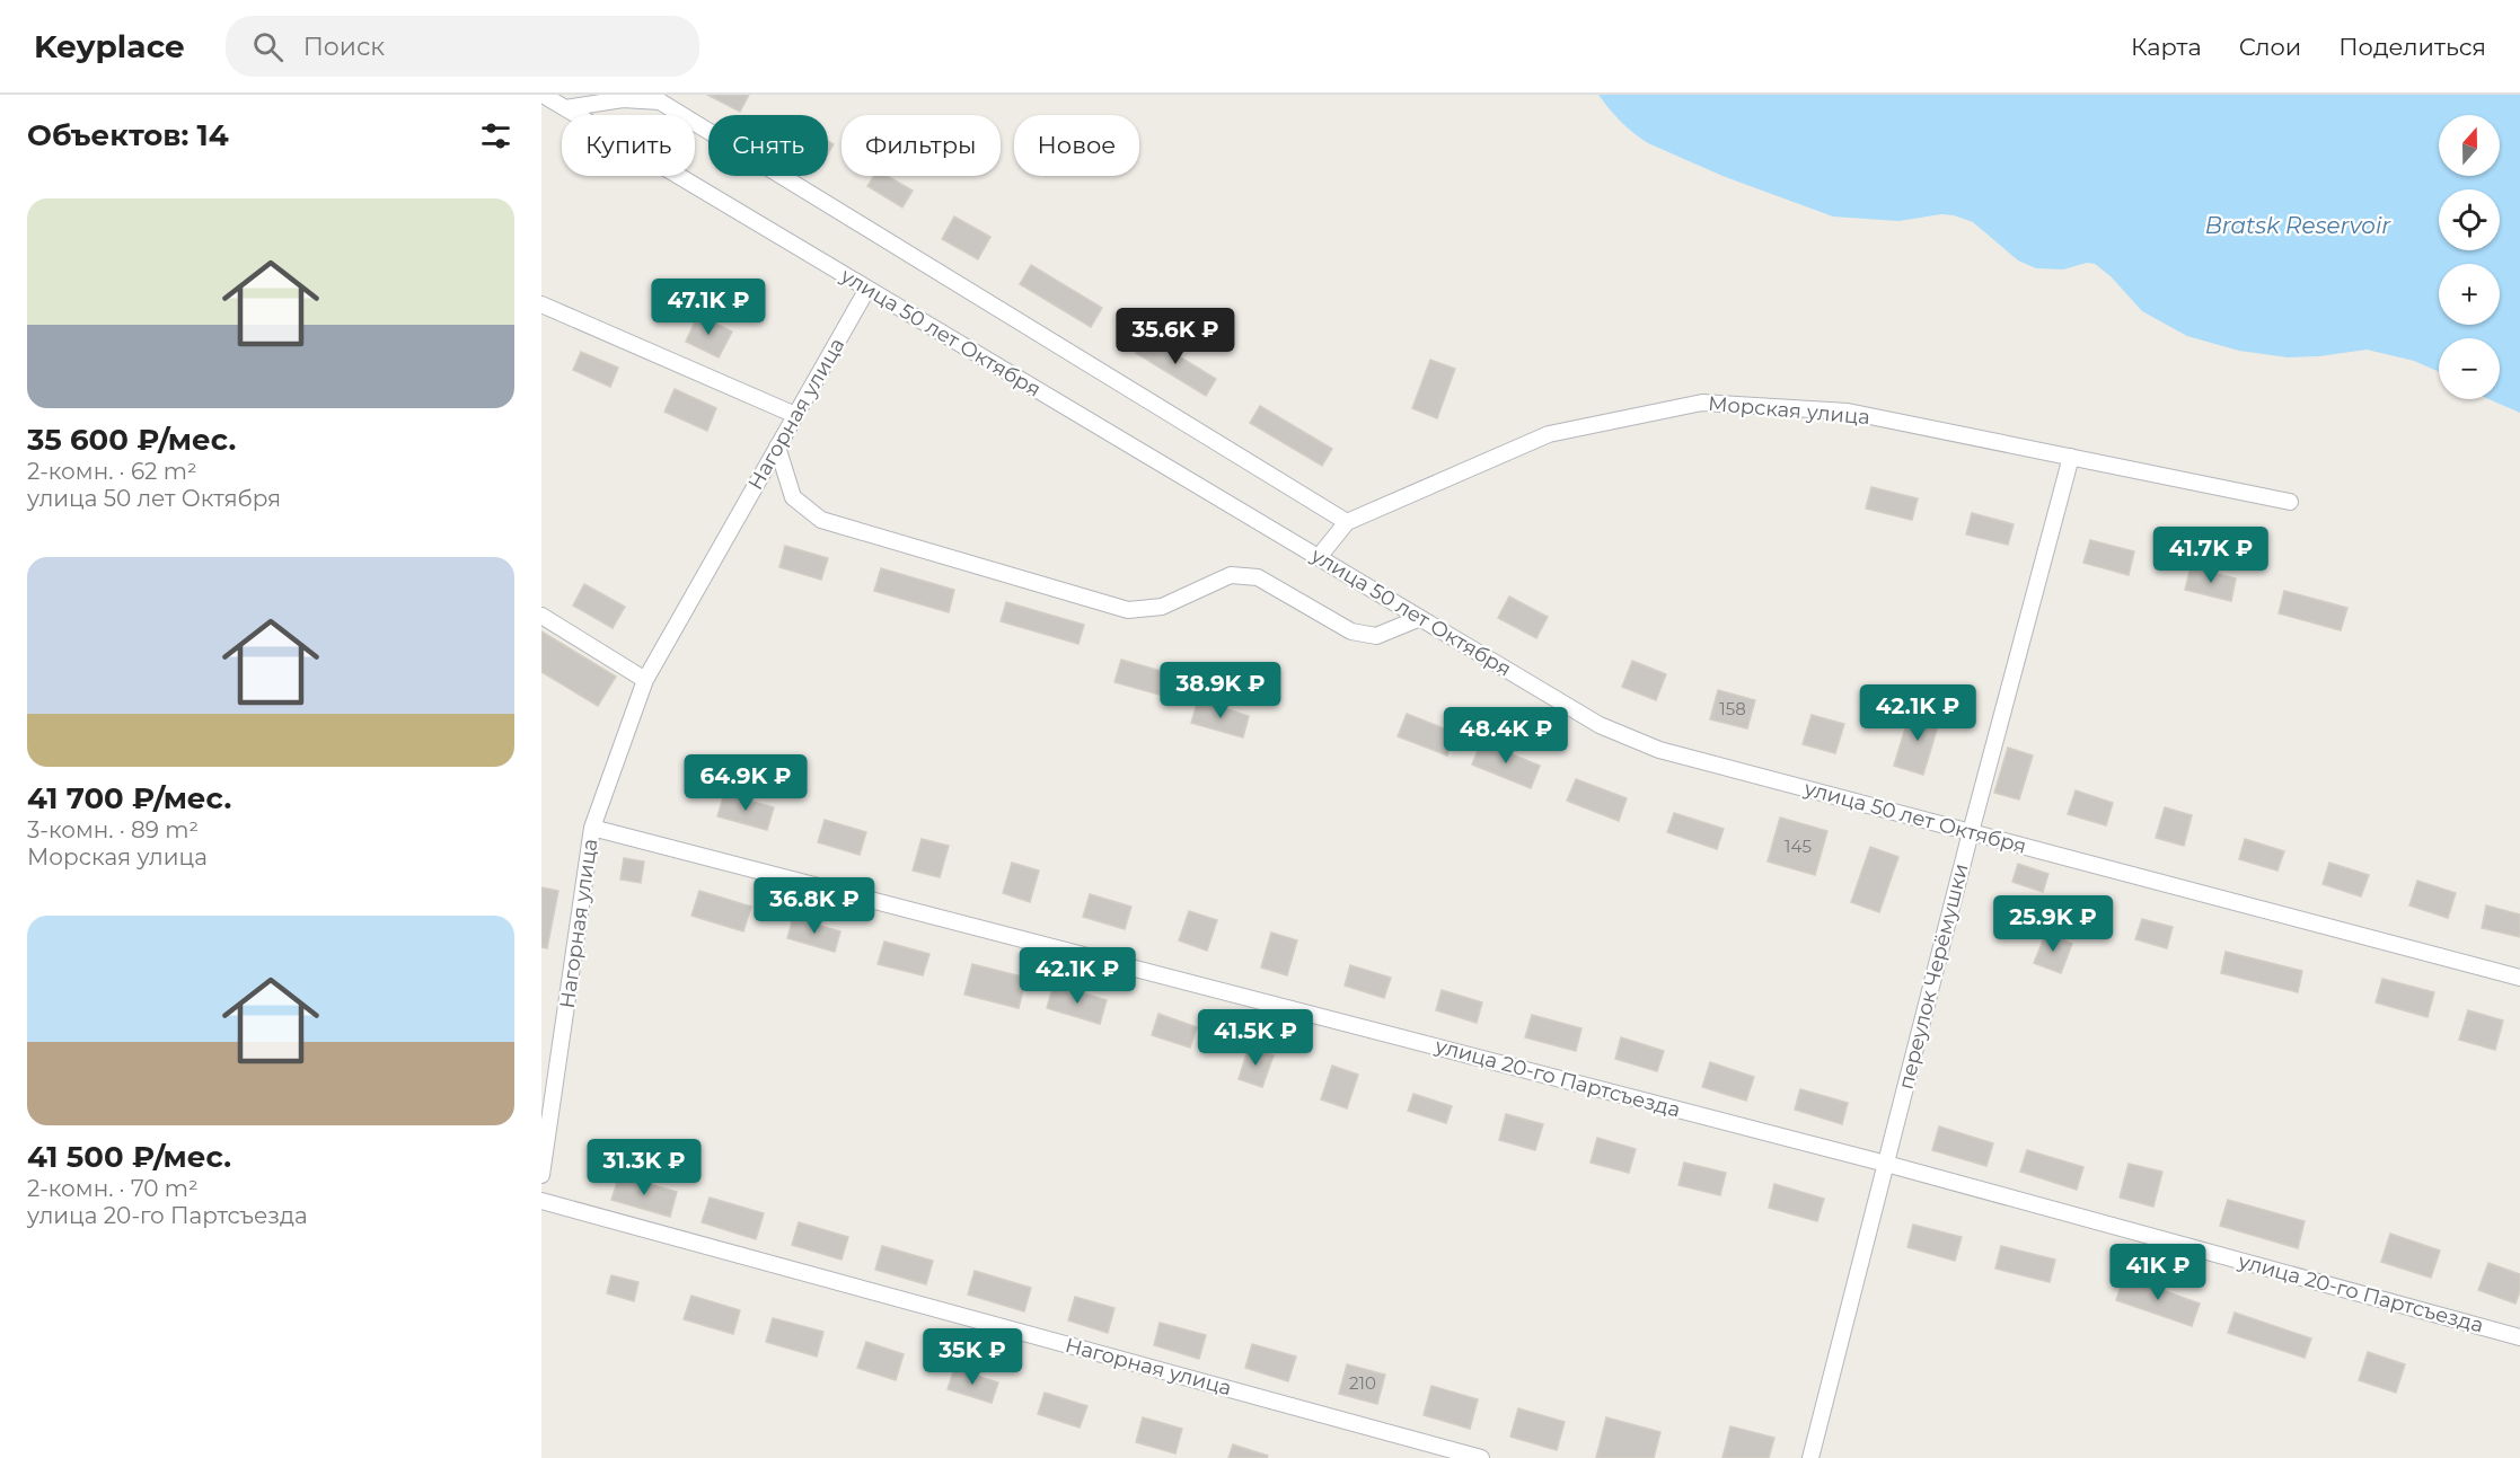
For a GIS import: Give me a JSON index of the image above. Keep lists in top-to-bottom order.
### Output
{
  "streets": {
    "street": [
      "улица 50 лет Октября",
      "Морская улица",
      "Нагорная улица",
      "переулок Черёмушки",
      "улица 20-го Партсъезда"
    ]
  },
  "crossings": [
    ["улица 50 лет Октября", "Морская улица"],
    ["улица 50 лет Октября", "Нагорная улица"],
    ["улица 50 лет Октября", "переулок Черёмушки"],
    ["Морская улица", "переулок Черёмушки"],
    ["Нагорная улица", "улица 20-го Партсъезда"],
    ["переулок Черёмушки", "улица 20-го Партсъезда"]
  ],
  "water": ["Bratsk Reservoir"],
  "house_numbers": ["158", "145", "210"],
  "north": "top",
  "page": {
    "header": "Keyplace",
    "search": "Поиск",
    "nav": ["Карта", "Слои", "Поделиться"],
    "heading": "Объектов: 14",
    "map_buttons": ["+", "−"],
    "chip": [
      "Купить",
      "Снять",
      "Фильтры",
      "Новое"
    ],
    "list": [
      {
        "name": "35 600 ₽/мес.",
        "note": "2-комн. · 62 m² · улица 50 лет Октября"
      },
      {
        "name": "41 700 ₽/мес.",
        "note": "3-комн. · 89 m² · Морская улица"
      },
      {
        "name": "41 500 ₽/мес.",
        "note": "2-комн. · 70 m² · улица 20-го Партсъезда"
      }
    ],
    "price": [
      "47.1K ₽",
      "35.6K ₽",
      "41.7K ₽",
      "38.9K ₽",
      "42.1K ₽",
      "48.4K ₽",
      "64.9K ₽",
      "36.8K ₽",
      "25.9K ₽",
      "42.1K ₽",
      "41.5K ₽",
      "31.3K ₽",
      "41K ₽",
      "35K ₽"
    ]
  }
}
